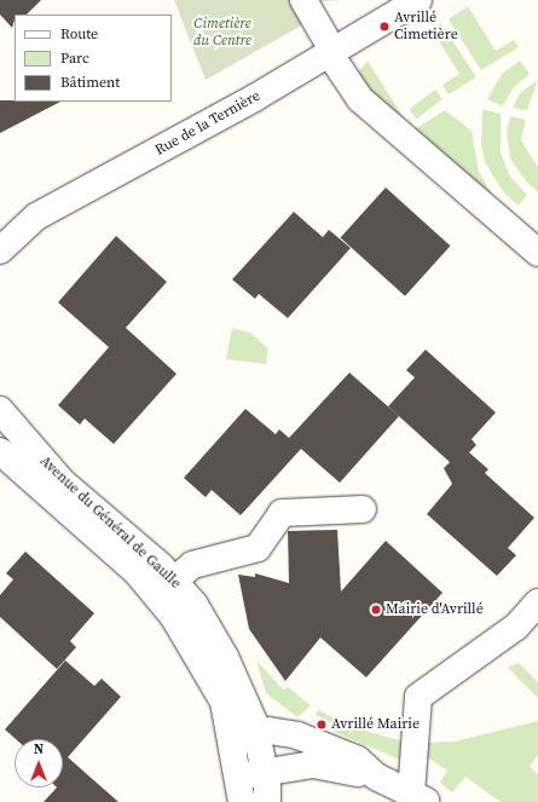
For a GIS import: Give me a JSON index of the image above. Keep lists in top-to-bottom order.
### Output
{
  "streets": {
    "street": ["Rue de la Ternière", "Avenue du Général de Gaulle"]
  },
  "parks": ["Cimetière du Centre"],
  "places": ["Avrillé Cimetière", "Mairie d'Avrillé", "Avrillé Mairie"],
  "legend": ["Route", "Parc", "Bâtiment"],
  "north": "top"
}
